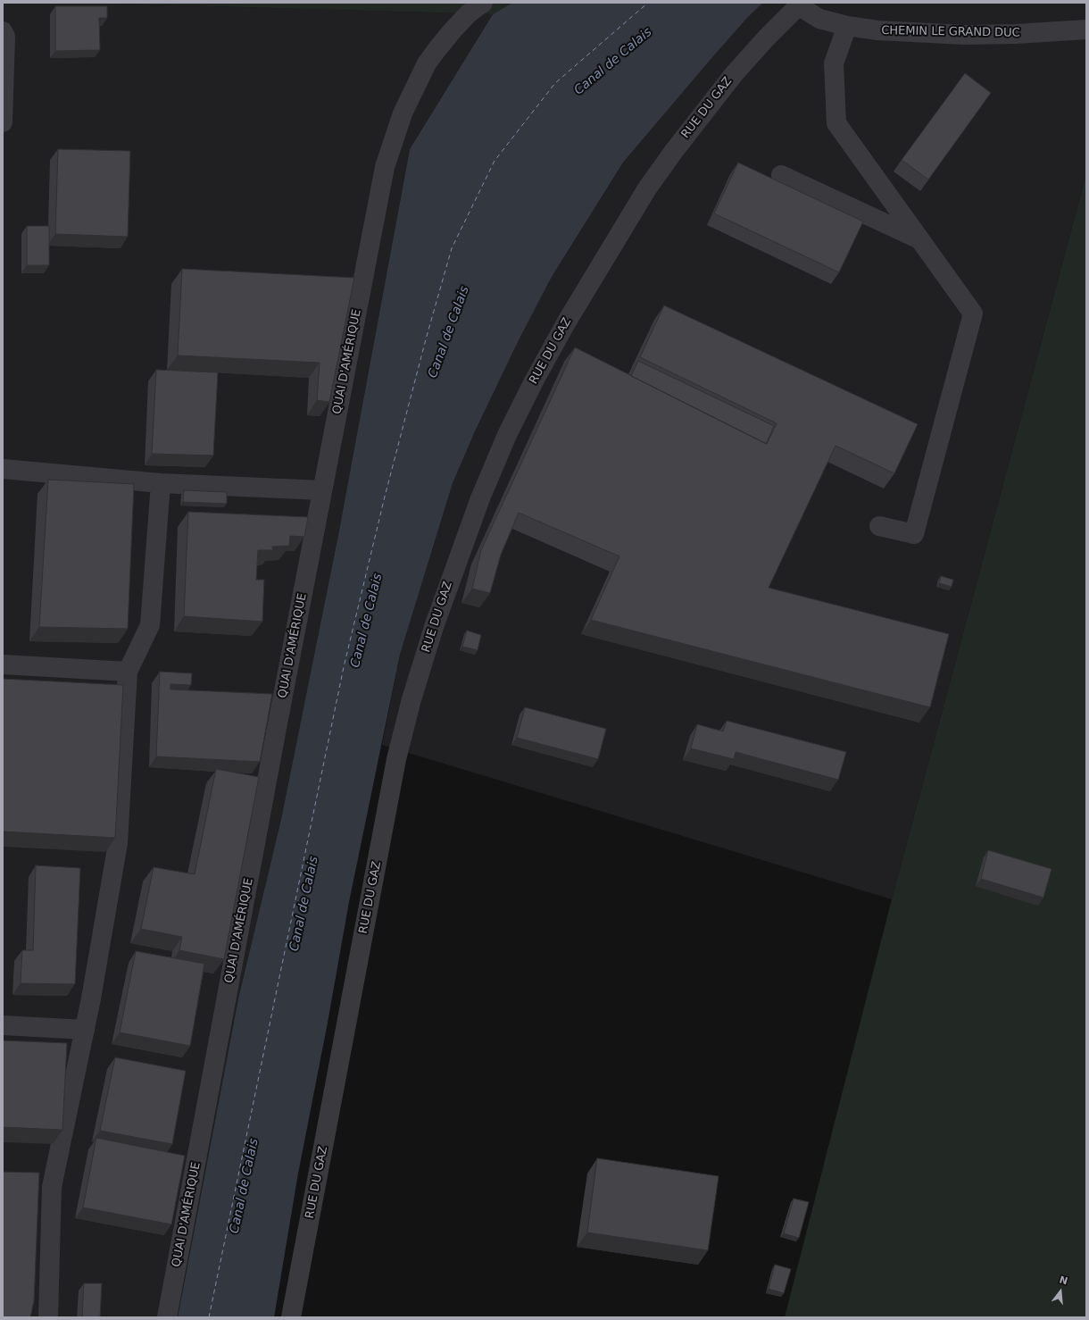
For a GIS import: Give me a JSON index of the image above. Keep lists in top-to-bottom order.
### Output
{
  "streets": {
    "street": ["CHEMIN LE GRAND DUC", "RUE DU GAZ", "QUAI D'AMÉRIQUE"]
  },
  "crossings": [
    ["CHEMIN LE GRAND DUC", "RUE DU GAZ"]
  ],
  "water": ["Canal de Calais"],
  "north": "top"
}
